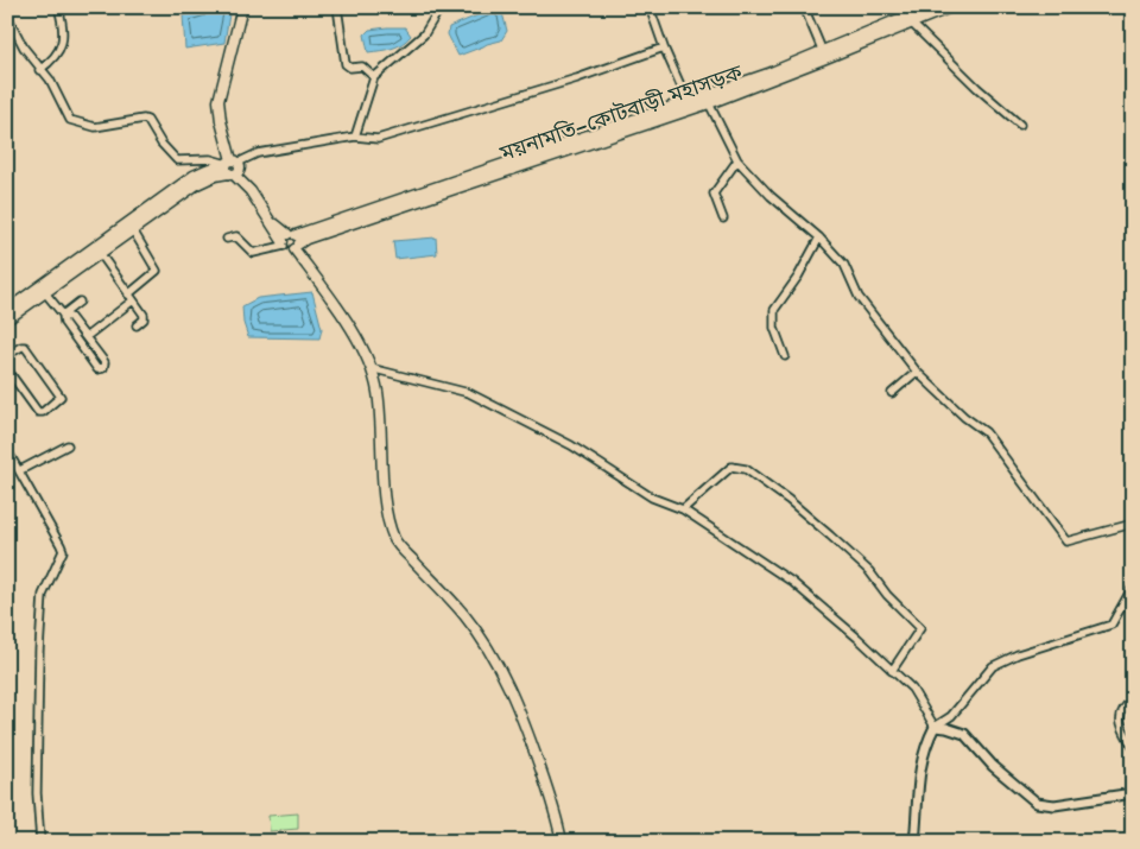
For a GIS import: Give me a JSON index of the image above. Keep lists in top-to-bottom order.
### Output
{
  "streets": {
    "main road": ["ময়নামতি–কোটবাড়ী মহাসড়ক"]
  }
}
